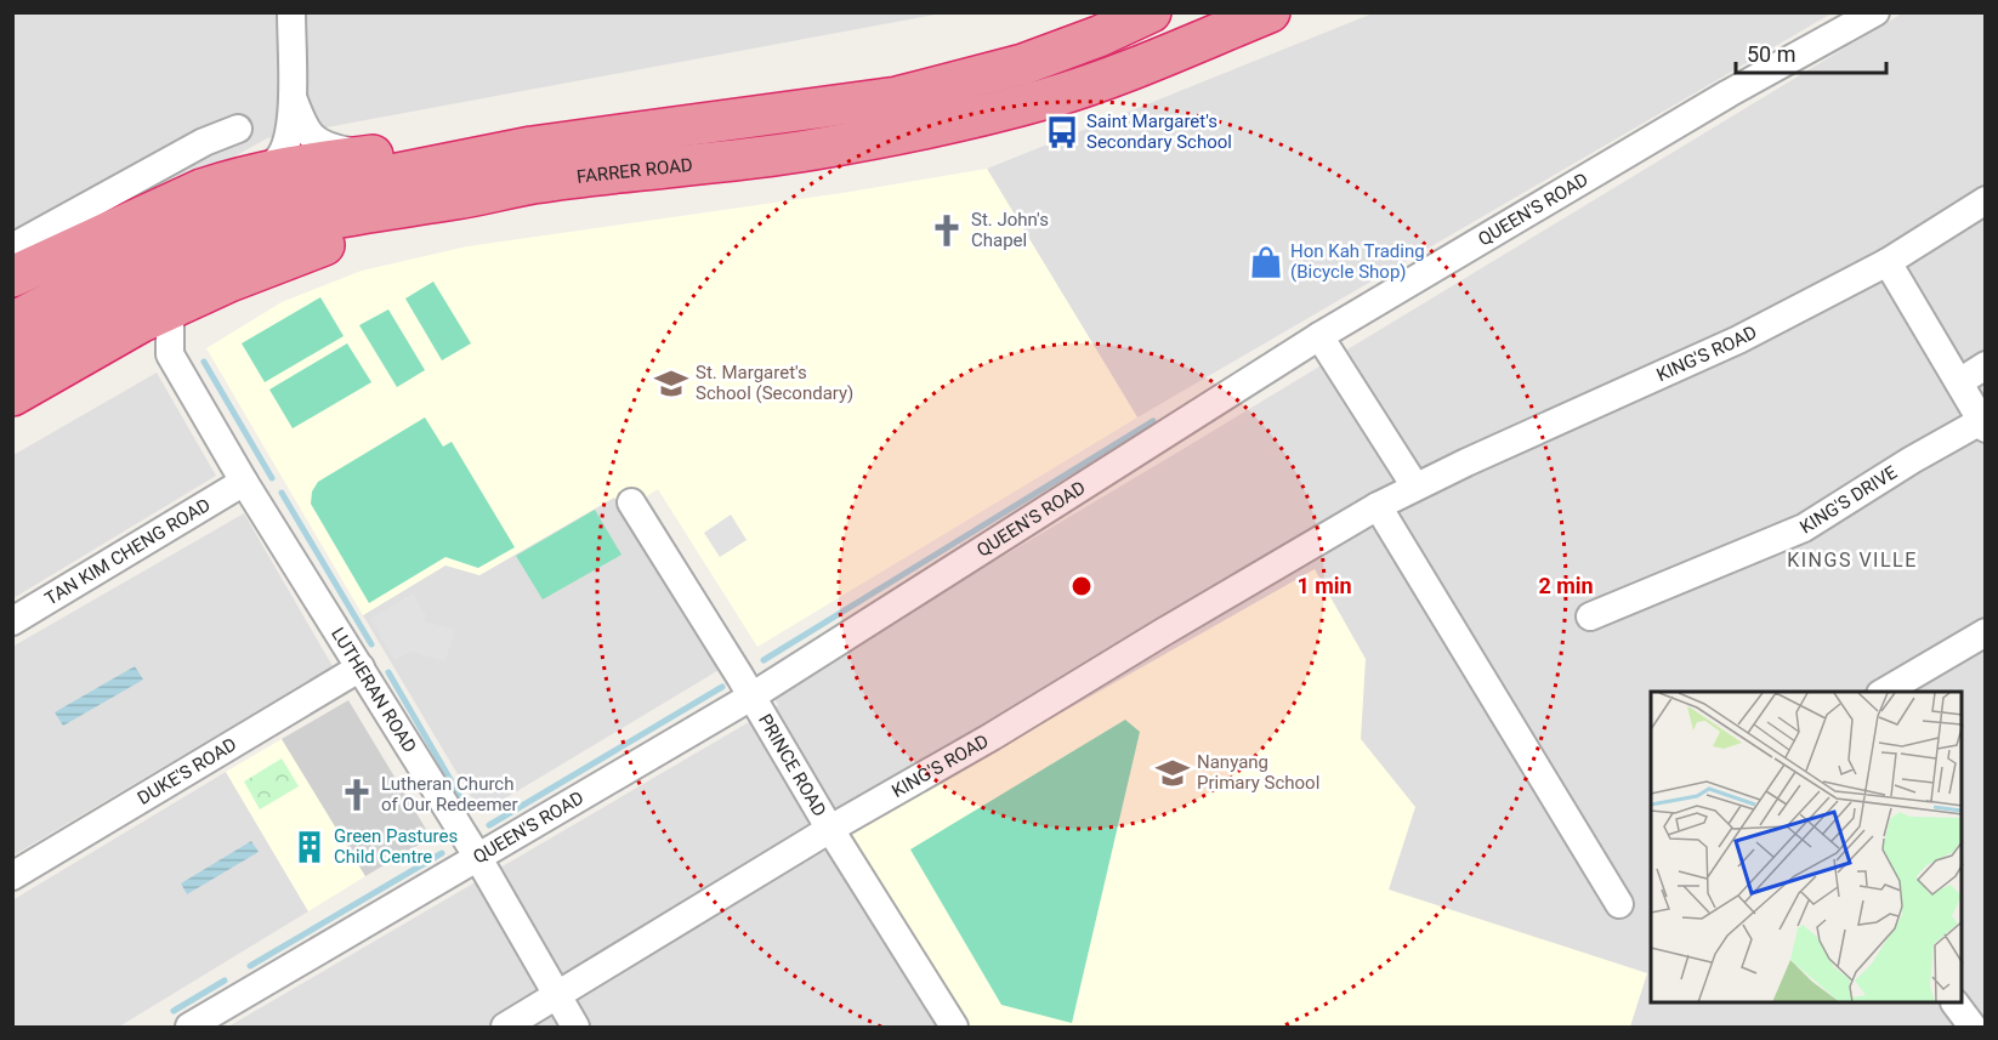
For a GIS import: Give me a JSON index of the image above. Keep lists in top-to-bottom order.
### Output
{
  "streets": {
    "highway": ["FARRER ROAD"],
    "street": [
      "QUEEN'S ROAD",
      "KING'S ROAD",
      "KING'S DRIVE",
      "TAN KIM CHENG ROAD",
      "LUTHERAN ROAD",
      "PRINCE ROAD",
      "DUKE'S ROAD"
    ]
  },
  "crossings": [
    ["QUEEN'S ROAD", "LUTHERAN ROAD"],
    ["QUEEN'S ROAD", "PRINCE ROAD"],
    ["KING'S ROAD", "KING'S DRIVE"],
    ["KING'S ROAD", "LUTHERAN ROAD"],
    ["KING'S ROAD", "PRINCE ROAD"],
    ["TAN KIM CHENG ROAD", "LUTHERAN ROAD"],
    ["LUTHERAN ROAD", "DUKE'S ROAD"]
  ],
  "districts": ["KINGS VILLE"],
  "places": {
    "bus stop": ["Saint Margaret's Secondary School"],
    "church": ["St. John's Chapel", "Lutheran Church of Our Redeemer"],
    "shop": ["Hon Kah Trading (Bicycle Shop)"],
    "school or university": ["St. Margaret's School (Secondary)", "Nanyang Primary School"],
    "building": ["Green Pastures Child Centre"]
  },
  "scale_bar": "50 m",
  "rings": ["1 min", "2 min"]
}
